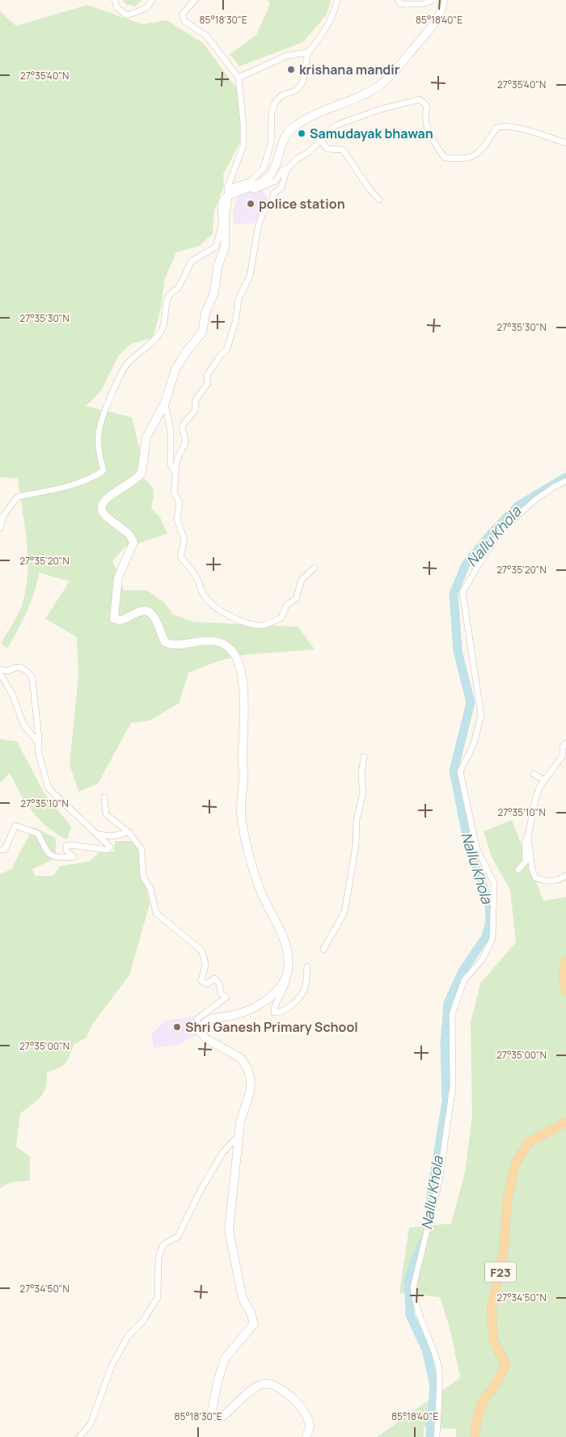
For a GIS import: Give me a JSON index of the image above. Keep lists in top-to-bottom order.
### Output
{
  "streets": {
    "main road": ["F23"]
  },
  "water": ["Nallu Khola"],
  "places": [
    "krishana mandir",
    "Samudayak bhawan",
    "police station",
    "Shri Ganesh Primary School"
  ],
  "coordinates": [
    "85°18'30\"E",
    "85°18'40\"E",
    "27°35'40\"N",
    "27°35'30\"N",
    "27°35'20\"N",
    "27°35'10\"N",
    "27°35'00\"N",
    "27°34'50\"N"
  ]
}
